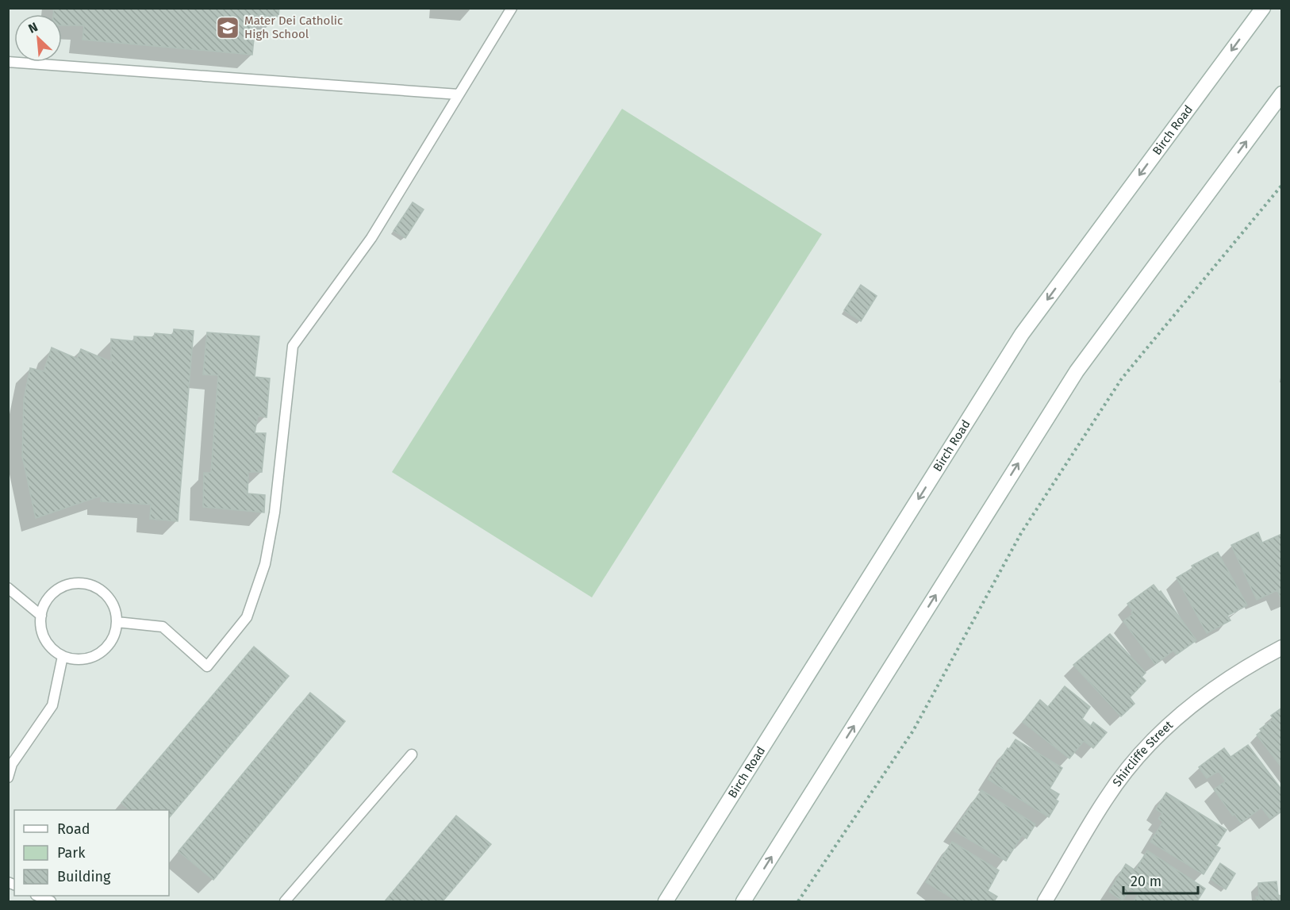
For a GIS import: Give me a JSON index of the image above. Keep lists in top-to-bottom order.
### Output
{
  "streets": {
    "main road": ["Birch Road", "Shircliffe Street"]
  },
  "places": {
    "school or university": ["Mater Dei Catholic High School"]
  },
  "legend": ["Road", "Park", "Building"],
  "scale_bar": "20 m",
  "north": "top left"
}
